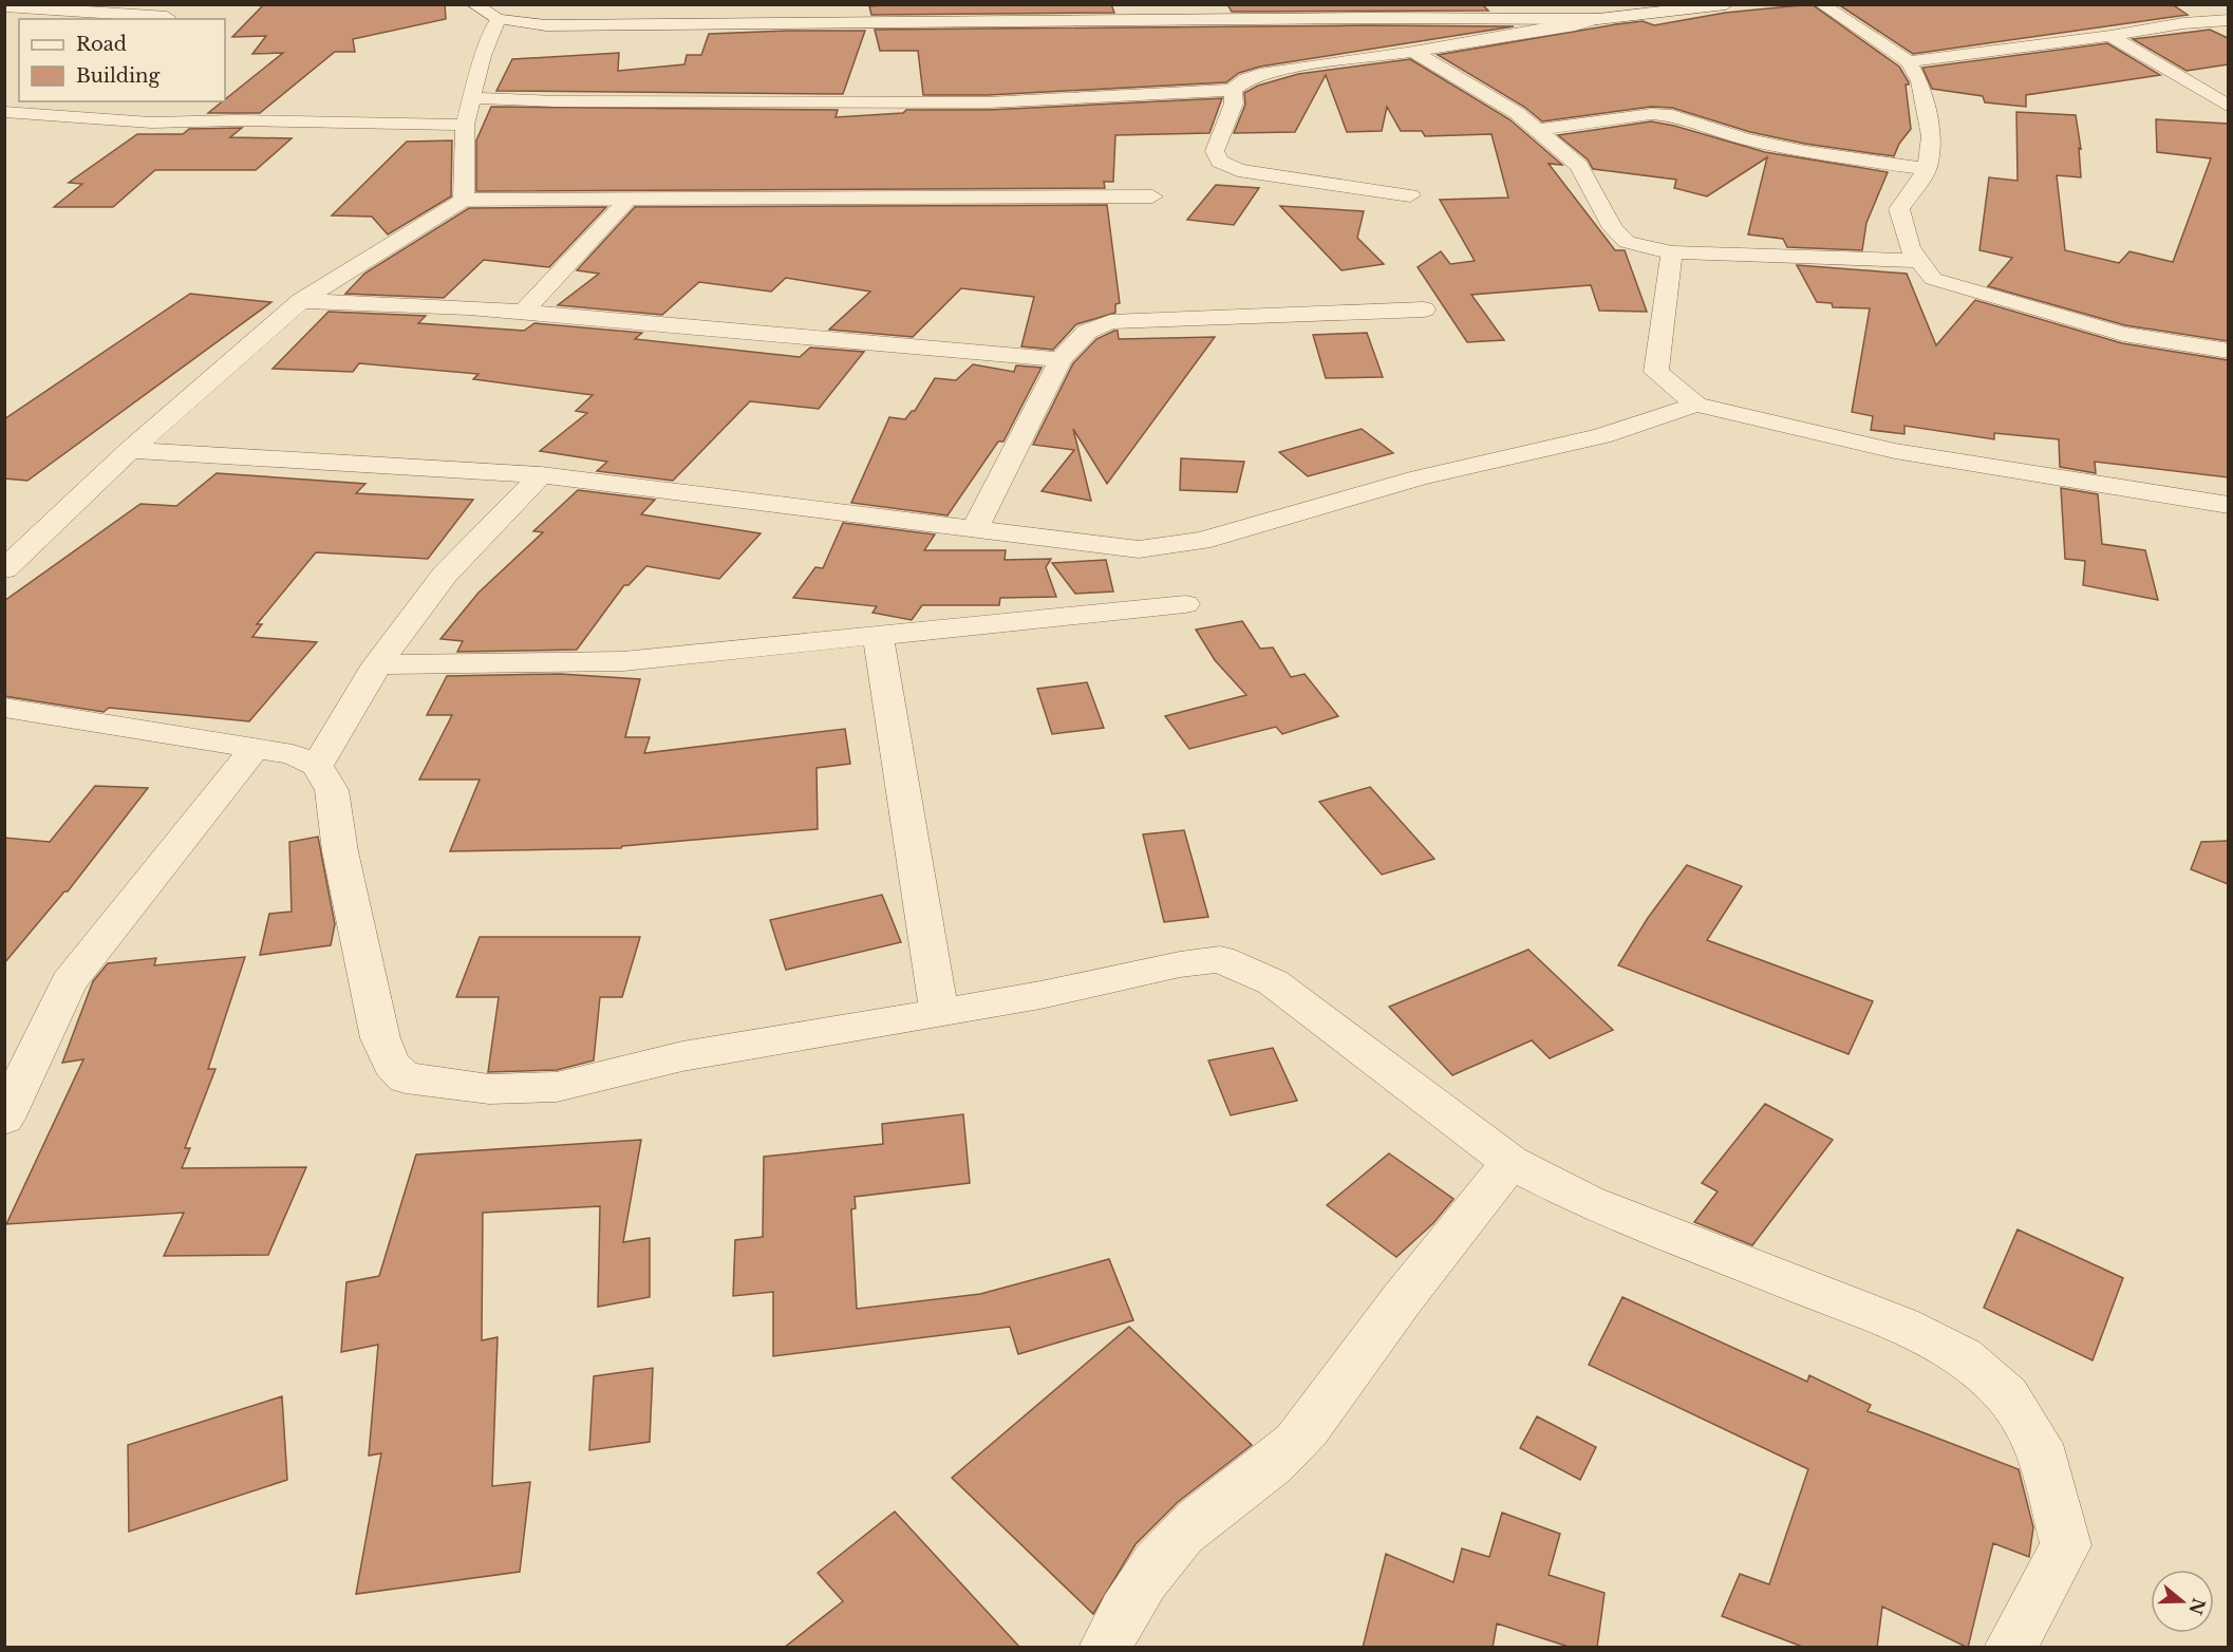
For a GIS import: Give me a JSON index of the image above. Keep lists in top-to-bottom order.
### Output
{
  "legend": ["Road", "Building"],
  "north": "right"
}
